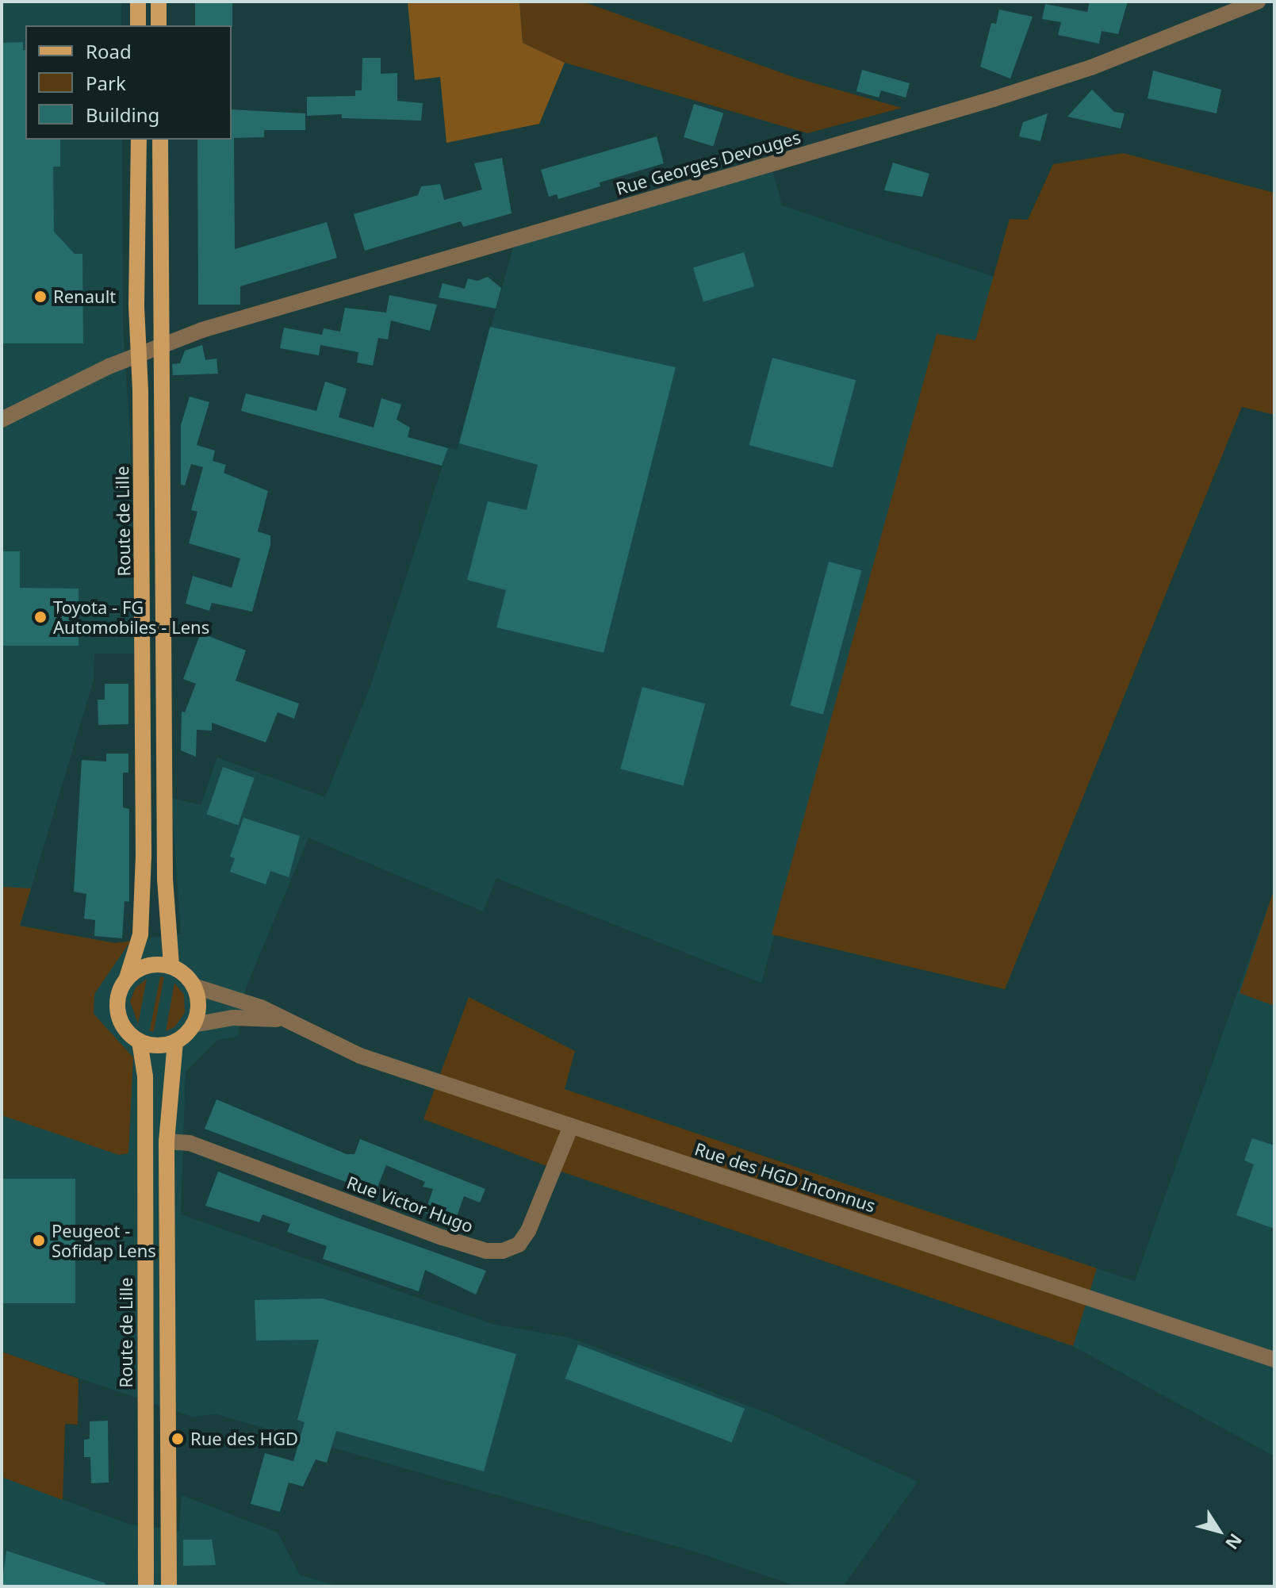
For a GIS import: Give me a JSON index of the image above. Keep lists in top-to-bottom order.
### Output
{
  "streets": {
    "main road": ["Route de Lille"],
    "street": ["Rue Georges Devouges", "Rue des HGD Inconnus", "Rue Victor Hugo"]
  },
  "crossings": [
    ["Rue Georges Devouges", "Route de Lille"],
    ["Route de Lille", "Rue des HGD Inconnus"],
    ["Rue des HGD Inconnus", "Rue Victor Hugo"]
  ],
  "places": [
    "Renault",
    "Toyota - FG Automobiles - Lens",
    "Peugeot - Sofidap Lens",
    "Rue des HGD"
  ],
  "legend": ["Road", "Park", "Building"],
  "north": "bottom right"
}
